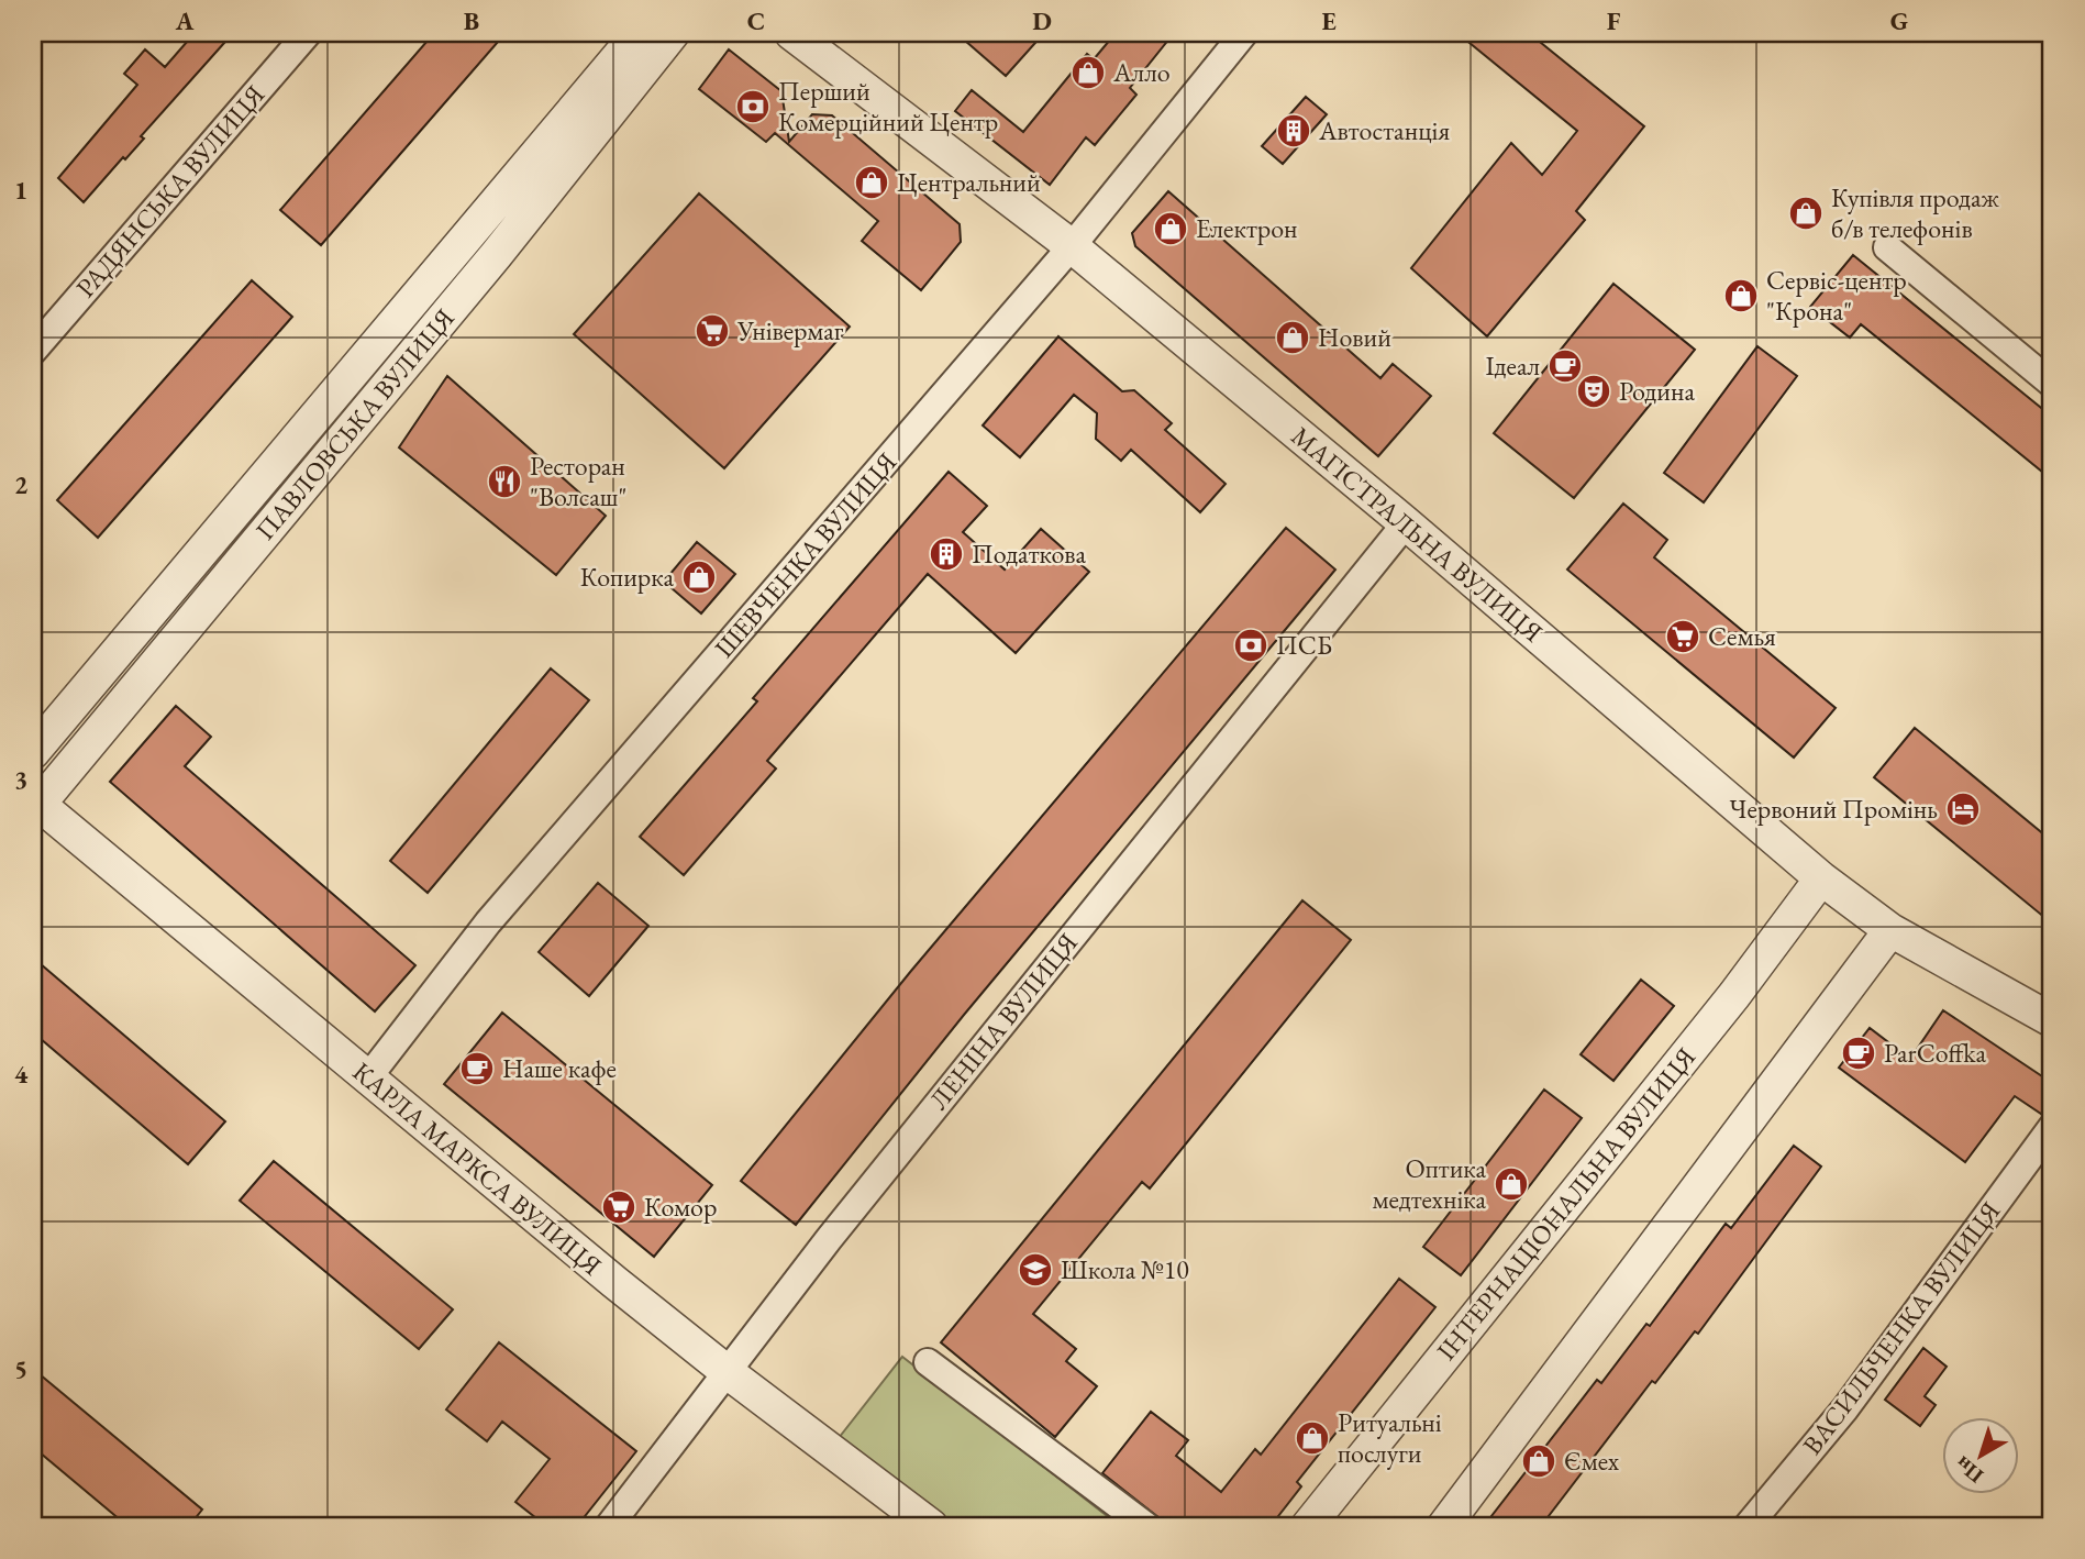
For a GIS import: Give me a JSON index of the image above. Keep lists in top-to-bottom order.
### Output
{
  "streets": {
    "street": [
      "РАДЯНСЬКА ВУЛИЦЯ",
      "ПАВЛОВСЬКА ВУЛИЦЯ",
      "МАГІСТРАЛЬНА ВУЛИЦЯ",
      "ШЕВЧЕНКА ВУЛИЦЯ",
      "ЛЕНІНА ВУЛИЦЯ",
      "КАРЛА МАРКСА ВУЛИЦЯ",
      "ІНТЕРНАЦІОНАЛЬНА ВУЛИЦЯ",
      "ВАСИЛЬЧЕНКА ВУЛИЦЯ"
    ]
  },
  "crossings": [
    ["ПАВЛОВСЬКА ВУЛИЦЯ", "КАРЛА МАРКСА ВУЛИЦЯ"],
    ["МАГІСТРАЛЬНА ВУЛИЦЯ", "ШЕВЧЕНКА ВУЛИЦЯ"],
    ["МАГІСТРАЛЬНА ВУЛИЦЯ", "ЛЕНІНА ВУЛИЦЯ"],
    ["МАГІСТРАЛЬНА ВУЛИЦЯ", "ІНТЕРНАЦІОНАЛЬНА ВУЛИЦЯ"],
    ["ШЕВЧЕНКА ВУЛИЦЯ", "КАРЛА МАРКСА ВУЛИЦЯ"],
    ["ЛЕНІНА ВУЛИЦЯ", "КАРЛА МАРКСА ВУЛИЦЯ"]
  ],
  "places": {
    "shop": [
      "Алло",
      "Центральний",
      "Купівля продаж б/в телефонів",
      "Електрон",
      "Сервіс-центр \"Крона\"",
      "Новий",
      "Копирка",
      "Оптика медтехніка",
      "Ритуальні послуги",
      "Ємех"
    ],
    "bank": ["Перший Комерційний Центр", "ПСБ"],
    "building": ["Автостанція", "Податкова"],
    "supermarket": ["Універмаг", "Семья", "Комор"],
    "cafe": ["Ідеал", "ParCoffka", "Наше кафе"],
    "theatre": ["Родина"],
    "restaurant": ["Ресторан \"Волсаш\""],
    "hotel": ["Червоний Промінь"],
    "school or university": ["Школа №10"]
  },
  "north": "bottom left",
  "grid": {
    "columns": [
      "A",
      "B",
      "C",
      "D",
      "E",
      "F",
      "G"
    ],
    "rows": [
      "1",
      "2",
      "3",
      "4",
      "5"
    ]
  }
}
